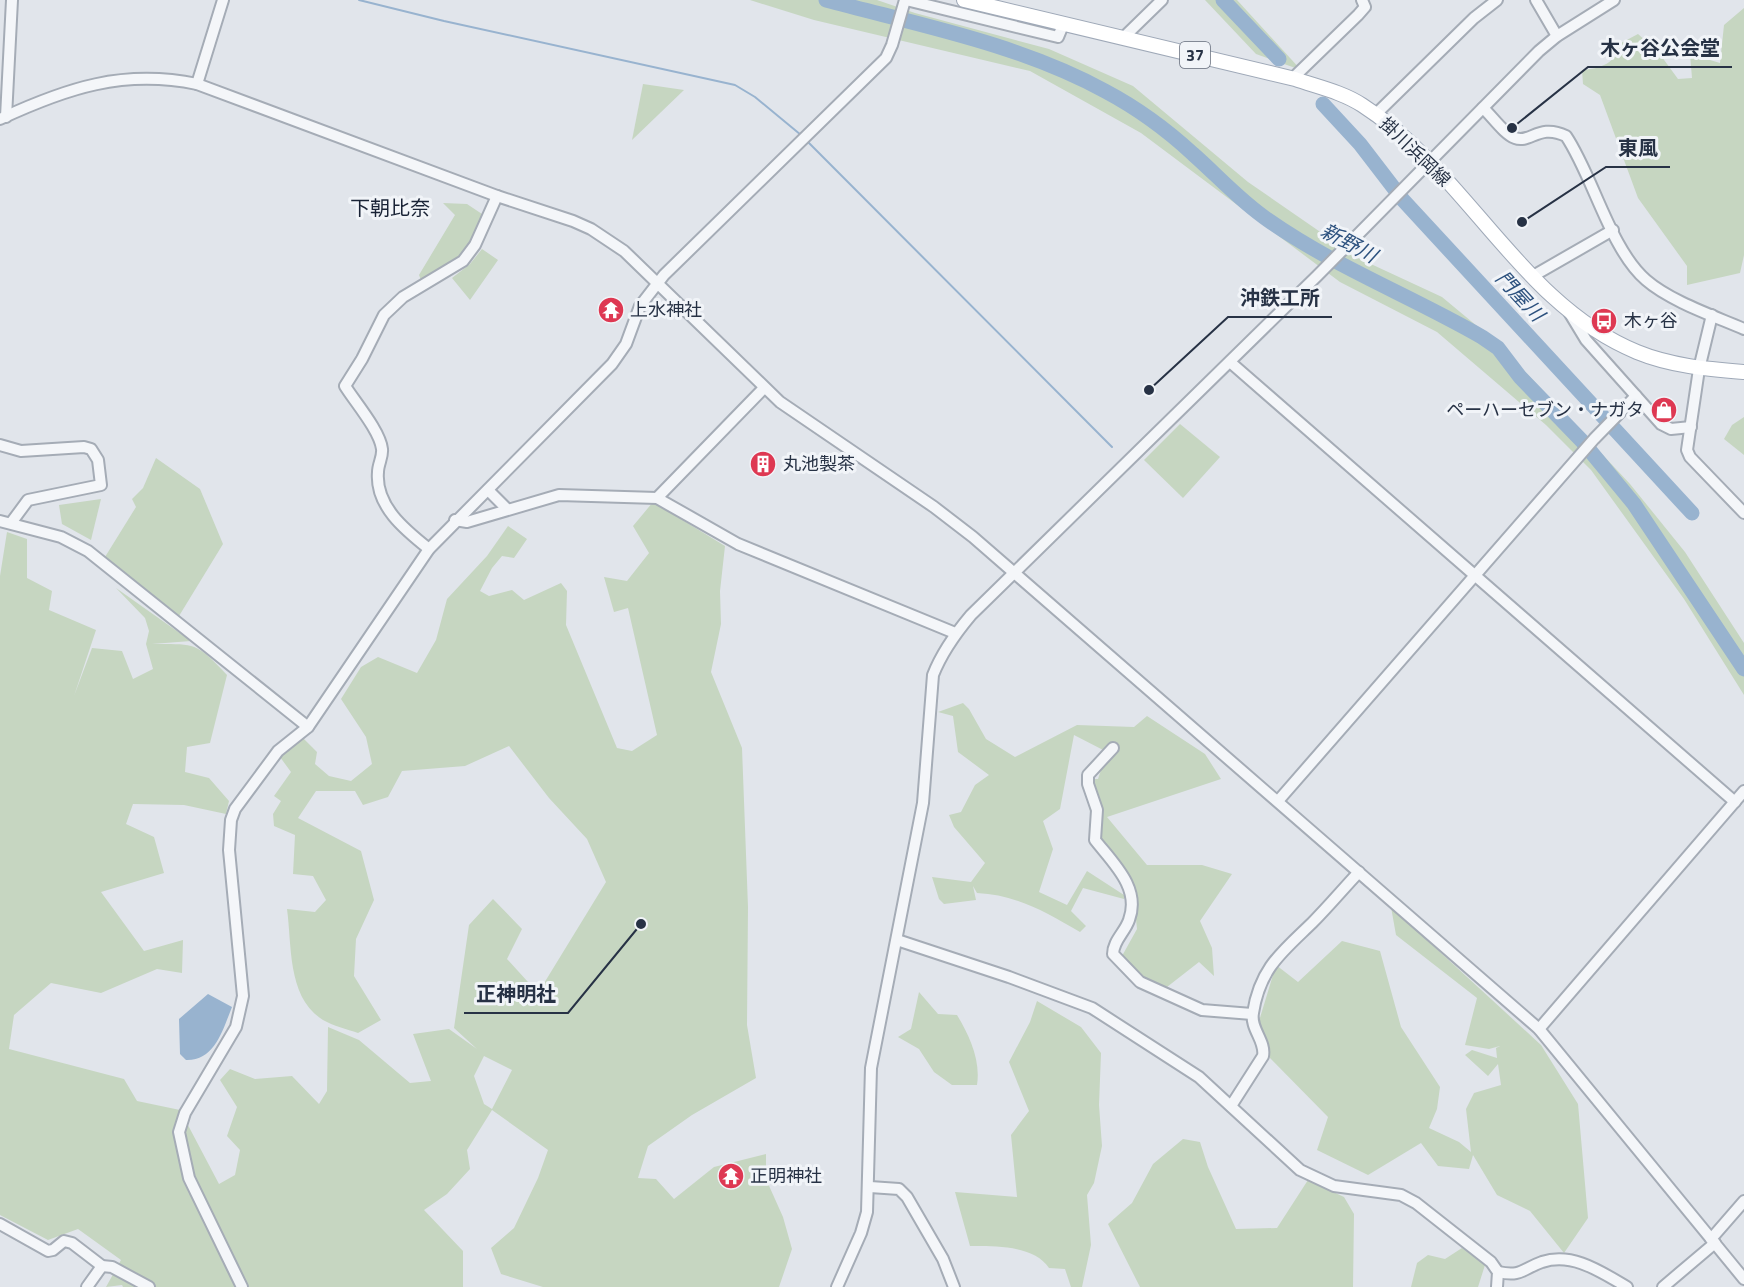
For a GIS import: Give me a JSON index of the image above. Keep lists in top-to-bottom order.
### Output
{
  "streets": {
    "main road": ["37", "掛川浜岡線"]
  },
  "districts": ["下朝比奈"],
  "water": ["新野川", "門屋川"],
  "places": {
    "other": [
      "木ヶ谷公会堂",
      "東風",
      "沖鉄工所",
      "正神明社"
    ],
    "temple": ["上水神社", "正明神社"],
    "bus stop": ["木ヶ谷"],
    "shop": ["ペーハーセブン・ナガタ"],
    "building": ["丸池製茶"]
  }
}
